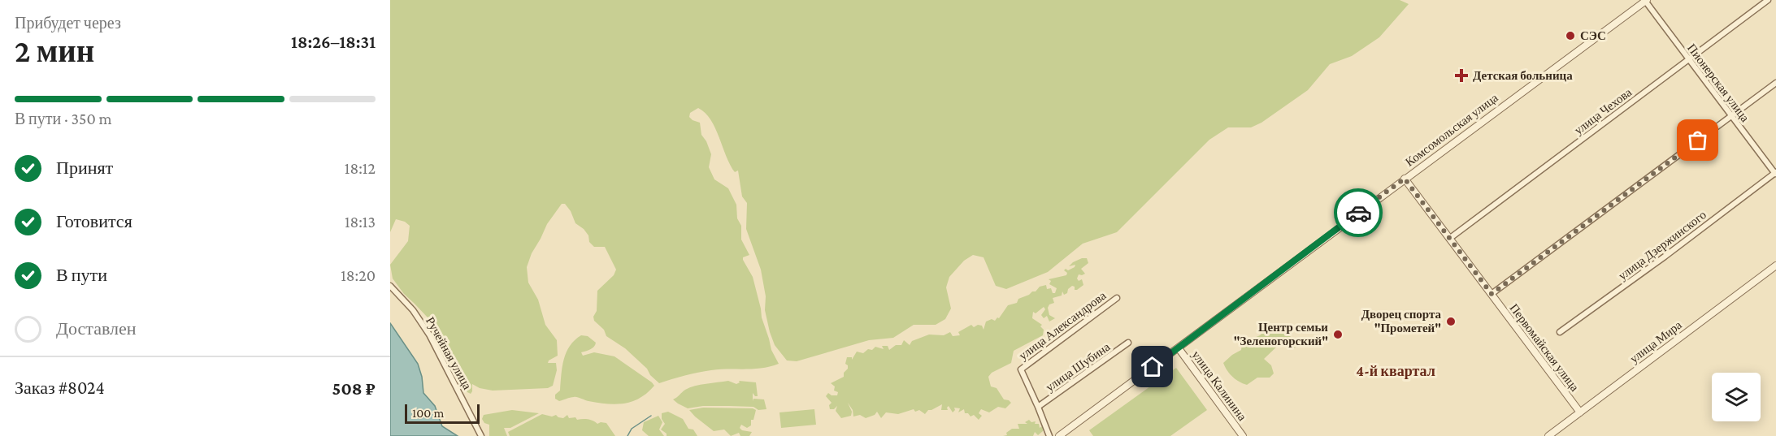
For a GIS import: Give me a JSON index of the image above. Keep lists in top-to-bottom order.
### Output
{
  "streets": {
    "street": [
      "Пионерская улица",
      "улица Чехова",
      "Комсомольская улица",
      "улица Дзержинского",
      "улица Александрова",
      "улица Мира",
      "Первомайская улица",
      "Ручейная улица",
      "улица Шубина",
      "улица Калинина"
    ]
  },
  "crossings": [
    ["Пионерская улица", "улица Чехова"],
    ["Пионерская улица", "Комсомольская улица"],
    ["Пионерская улица", "улица Дзержинского"],
    ["улица Чехова", "Первомайская улица"],
    ["Комсомольская улица", "Первомайская улица"],
    ["Комсомольская улица", "улица Калинина"],
    ["улица Александрова", "улица Шубина"],
    ["улица Мира", "Первомайская улица"]
  ],
  "districts": ["4-й квартал"],
  "places": {
    "other": ["СЭС", "Дворец спорта \"Прометей\"", "Центр семьи \"Зеленогорский\""],
    "health": ["Детская больница"]
  },
  "scale_bar": "100 m",
  "page": {
    "heading": ["2 мин", "Прибудет через", "18:26–18:31"],
    "panel": ["Заказ #8024", "508 ₽"],
    "bar": "В пути · 350 m",
    "list": [
      ["Принят", "18:12"],
      ["Готовится", "18:13"],
      ["В пути", "18:20"],
      "Доставлен"
    ],
    "scale": "100 m"
  }
}
